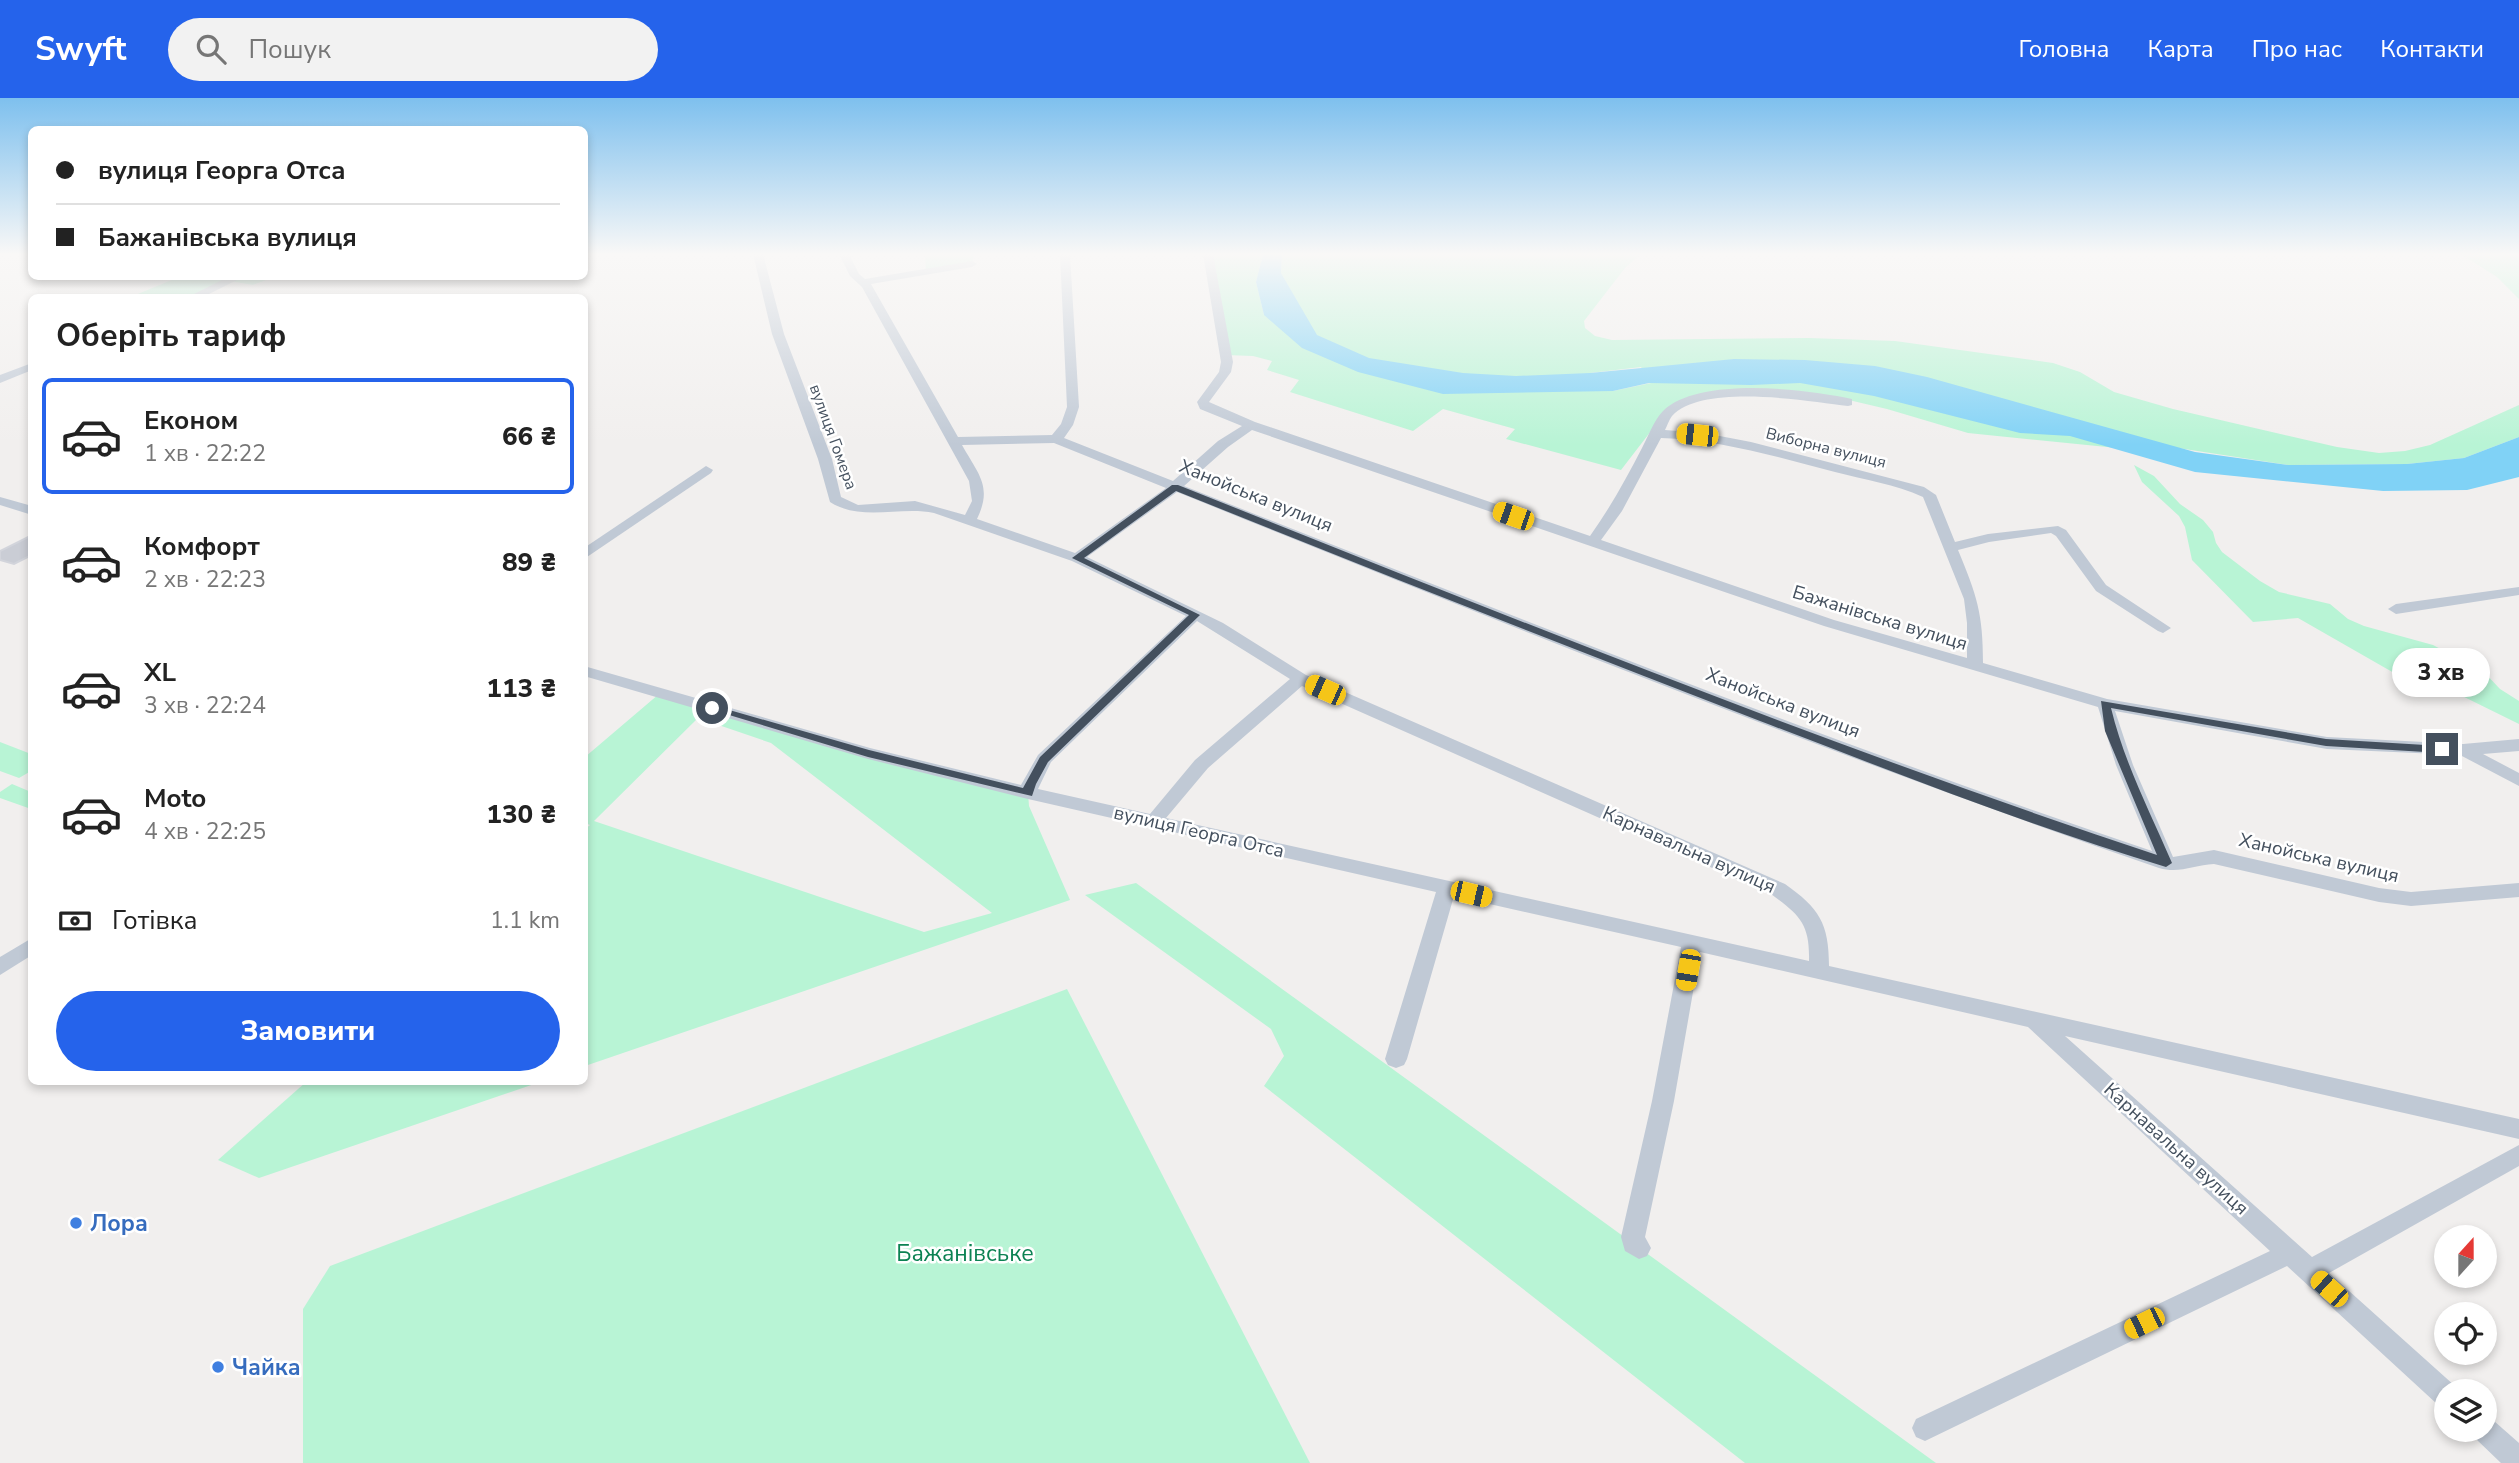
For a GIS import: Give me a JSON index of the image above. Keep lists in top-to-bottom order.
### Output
{
  "streets": {
    "street": [
      "вулиця Гомера",
      "Виборна вулиця",
      "Ханойська вулиця",
      "Бажанівська вулиця",
      "вулиця Георга Отса",
      "Карнавальна вулиця"
    ]
  },
  "crossings": [
    ["вулиця Гомера", "Карнавальна вулиця"],
    ["Виборна вулиця", "Бажанівська вулиця"],
    ["вулиця Георга Отса", "Карнавальна вулиця"]
  ],
  "parks": ["Бажанівське"],
  "places": ["Лора", "Чайка"],
  "north": "top",
  "page": {
    "header": "Swyft",
    "search": "Пошук",
    "nav": [
      "Головна",
      "Карта",
      "Про нас",
      "Контакти"
    ],
    "banner": ["вулиця Георга Отса", "Бажанівська вулиця"],
    "heading": "Оберіть тариф",
    "list": [
      {
        "name": "Економ",
        "note": "1 хв · 22:22",
        "value": "66 ₴"
      },
      {
        "name": "Комфорт",
        "note": "2 хв · 22:23",
        "value": "89 ₴"
      },
      {
        "name": "XL",
        "note": "3 хв · 22:24",
        "value": "113 ₴"
      },
      {
        "name": "Moto",
        "note": "4 хв · 22:25",
        "value": "130 ₴"
      }
    ],
    "bubble": "3 хв",
    "pay": ["Готівка", "1.1 km"],
    "buttons": "Замовити"
  }
}
